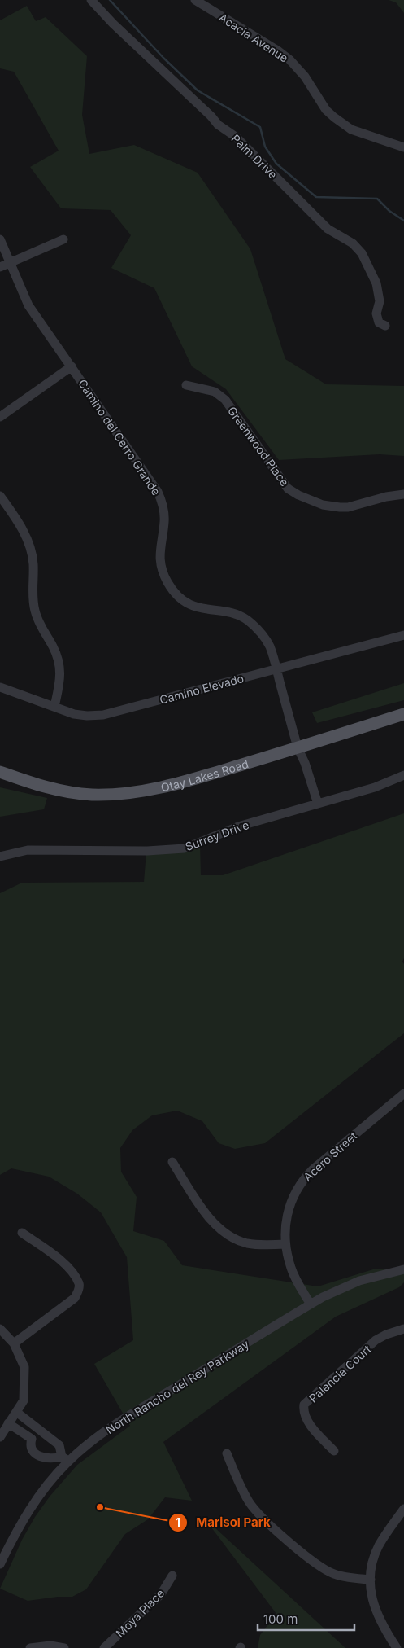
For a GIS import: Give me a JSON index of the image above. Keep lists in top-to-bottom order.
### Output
{
  "streets": {
    "main road": ["Otay Lakes Road"],
    "street": [
      "Acacia Avenue",
      "Palm Drive",
      "Camino del Cerro Grande",
      "Greenwood Place",
      "Camino Elevado",
      "Surrey Drive",
      "Acero Street",
      "Palencia Court",
      "North Rancho del Rey Parkway",
      "Moya Place"
    ]
  },
  "crossings": [
    ["Camino del Cerro Grande", "Camino Elevado"],
    ["Camino del Cerro Grande", "Otay Lakes Road"],
    ["Camino del Cerro Grande", "Surrey Drive"],
    ["Acero Street", "North Rancho del Rey Parkway"]
  ],
  "places": ["Marisol Park"],
  "scale_bar": "100 m"
}
